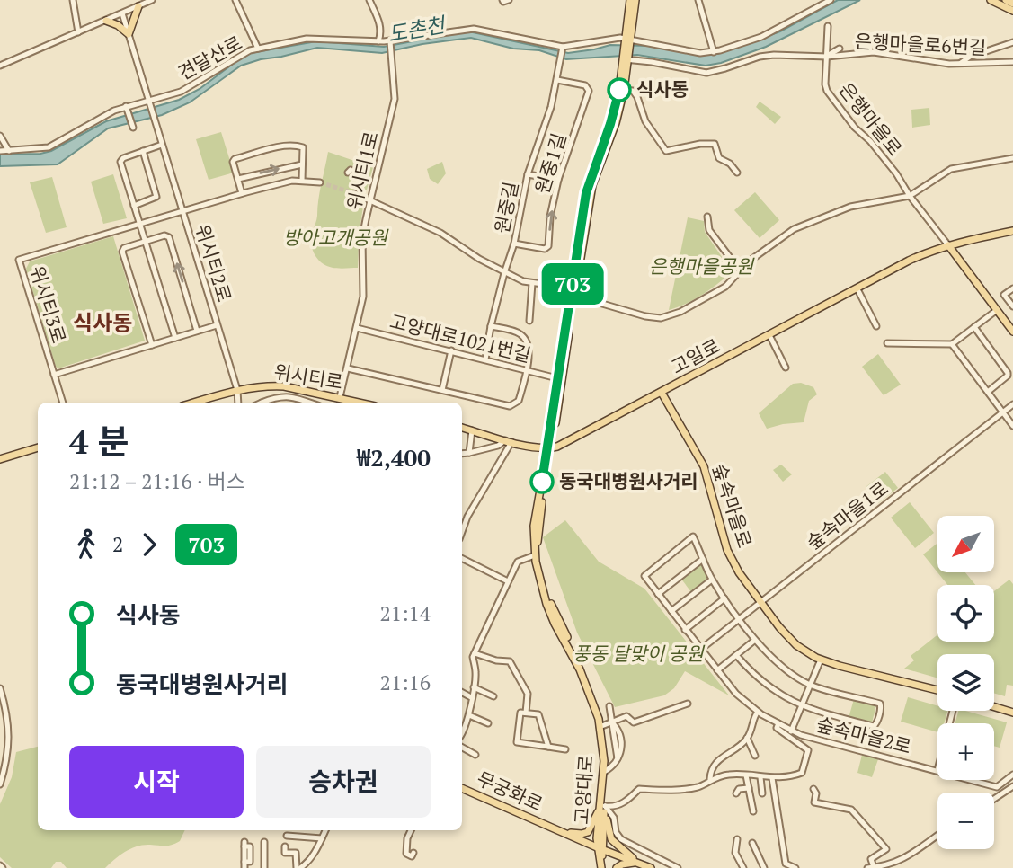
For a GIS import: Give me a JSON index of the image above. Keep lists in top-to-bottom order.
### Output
{
  "streets": {
    "main road": [
      "고일로",
      "위시티로",
      "숲속마을로",
      "고양대로",
      "무궁화로"
    ],
    "street": [
      "은행마을로6번길",
      "견달산로",
      "은행마을로",
      "원중1길",
      "위시티1로",
      "원중길",
      "위시티2로",
      "위시티3로",
      "고양대로1021번길",
      "숲속마을1로",
      "숲속마을2로"
    ]
  },
  "crossings": [
    ["은행마을로6번길", "은행마을로"],
    ["은행마을로6번길", "고양대로"],
    ["견달산로", "위시티1로"],
    ["견달산로", "원중길"],
    ["견달산로", "위시티2로"],
    ["은행마을로", "고일로"],
    ["원중1길", "원중길"],
    ["위시티1로", "고양대로1021번길"],
    ["위시티1로", "위시티로"],
    ["원중길", "고양대로1021번길"],
    ["위시티2로", "위시티3로"],
    ["위시티2로", "위시티로"],
    ["고양대로1021번길", "고양대로"],
    ["고일로", "숲속마을로"],
    ["고일로", "고양대로"],
    ["숲속마을로", "숲속마을1로"],
    ["숲속마을1로", "숲속마을2로"],
    ["숲속마을2로", "고양대로"],
    ["고양대로", "무궁화로"]
  ],
  "districts": ["식사동"],
  "water": ["도촌천"],
  "parks": ["방아고개공원", "은행마을공원", "풍동 달맞이 공원"],
  "places": ["식사동", "동국대병원사거리"],
  "lines": ["bus line 703"],
  "north": "bottom left",
  "page": {
    "on_map": "703",
    "heading": ["4 분", "21:12 – 21:16 · 버스", "₩2,400"],
    "legs": ["2", "703"],
    "map_buttons": ["+", "−"],
    "list": [
      {
        "name": "식사동",
        "value": "21:14"
      },
      {
        "name": "동국대병원사거리",
        "value": "21:16"
      }
    ],
    "buttons": ["시작", "승차권"]
  }
}
